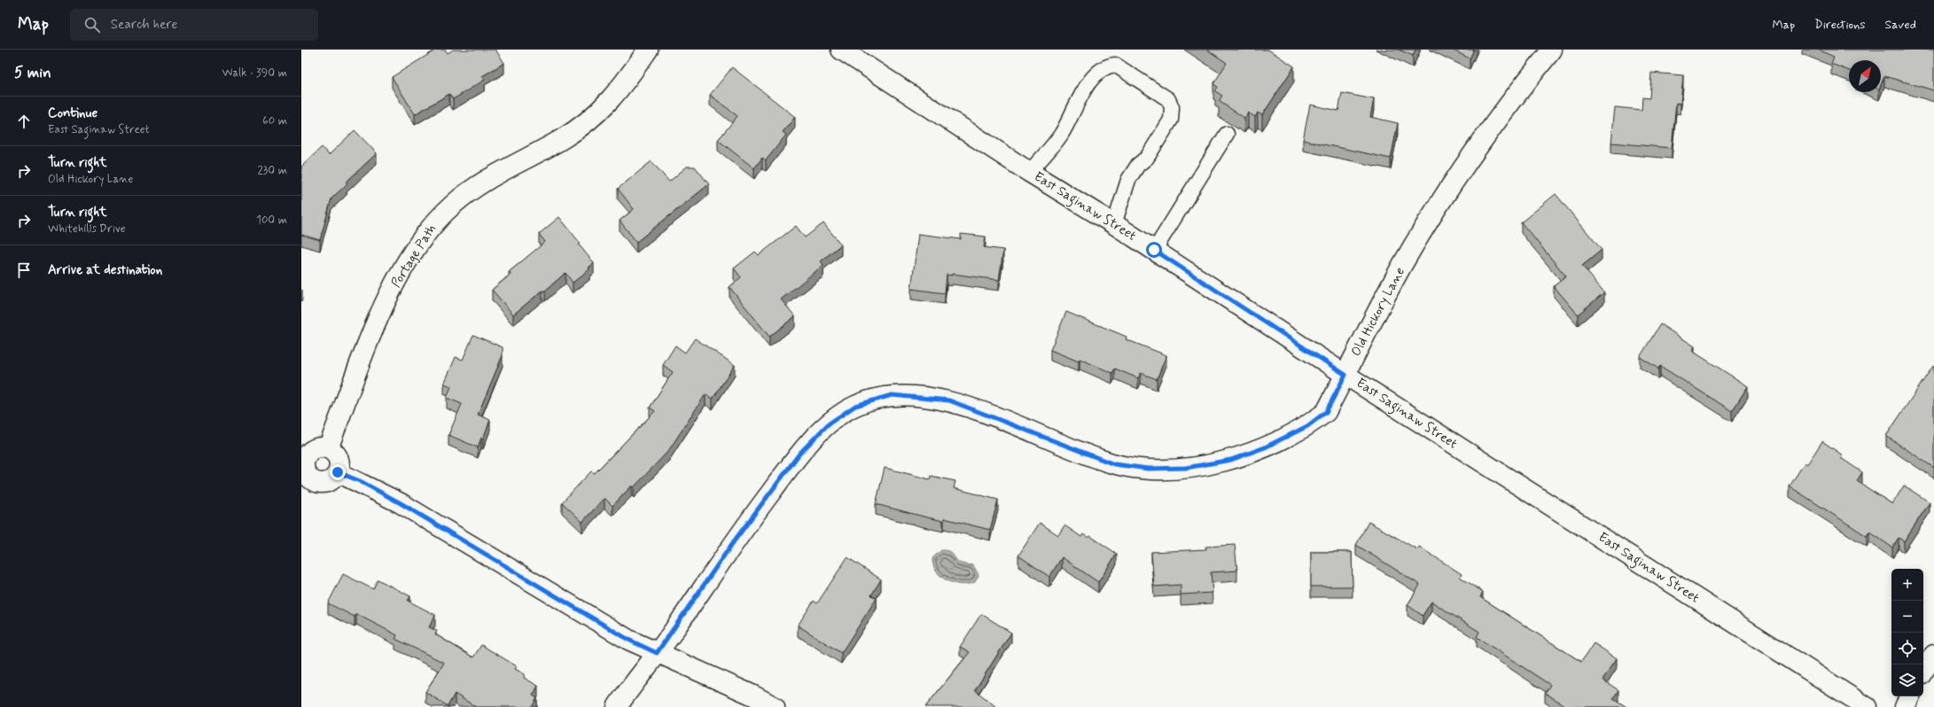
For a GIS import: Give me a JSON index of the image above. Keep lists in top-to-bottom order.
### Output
{
  "streets": {
    "street": ["East Saginaw Street", "Portage Path", "Old Hickory Lane"]
  },
  "crossings": [
    ["East Saginaw Street", "Old Hickory Lane"]
  ],
  "north": "top right",
  "page": {
    "header": "Map",
    "search": "Search here",
    "nav": ["Map", "Directions", "Saved"],
    "heading": ["5 min", "Walk · 390 m"],
    "list": [
      ["Continue", "East Saginaw Street", "60 m"],
      ["Turn right", "Old Hickory Lane", "230 m"],
      ["Turn right", "Whitehills Drive", "100 m"],
      "Arrive at destination"
    ],
    "map_buttons": ["+", "−"]
  }
}
